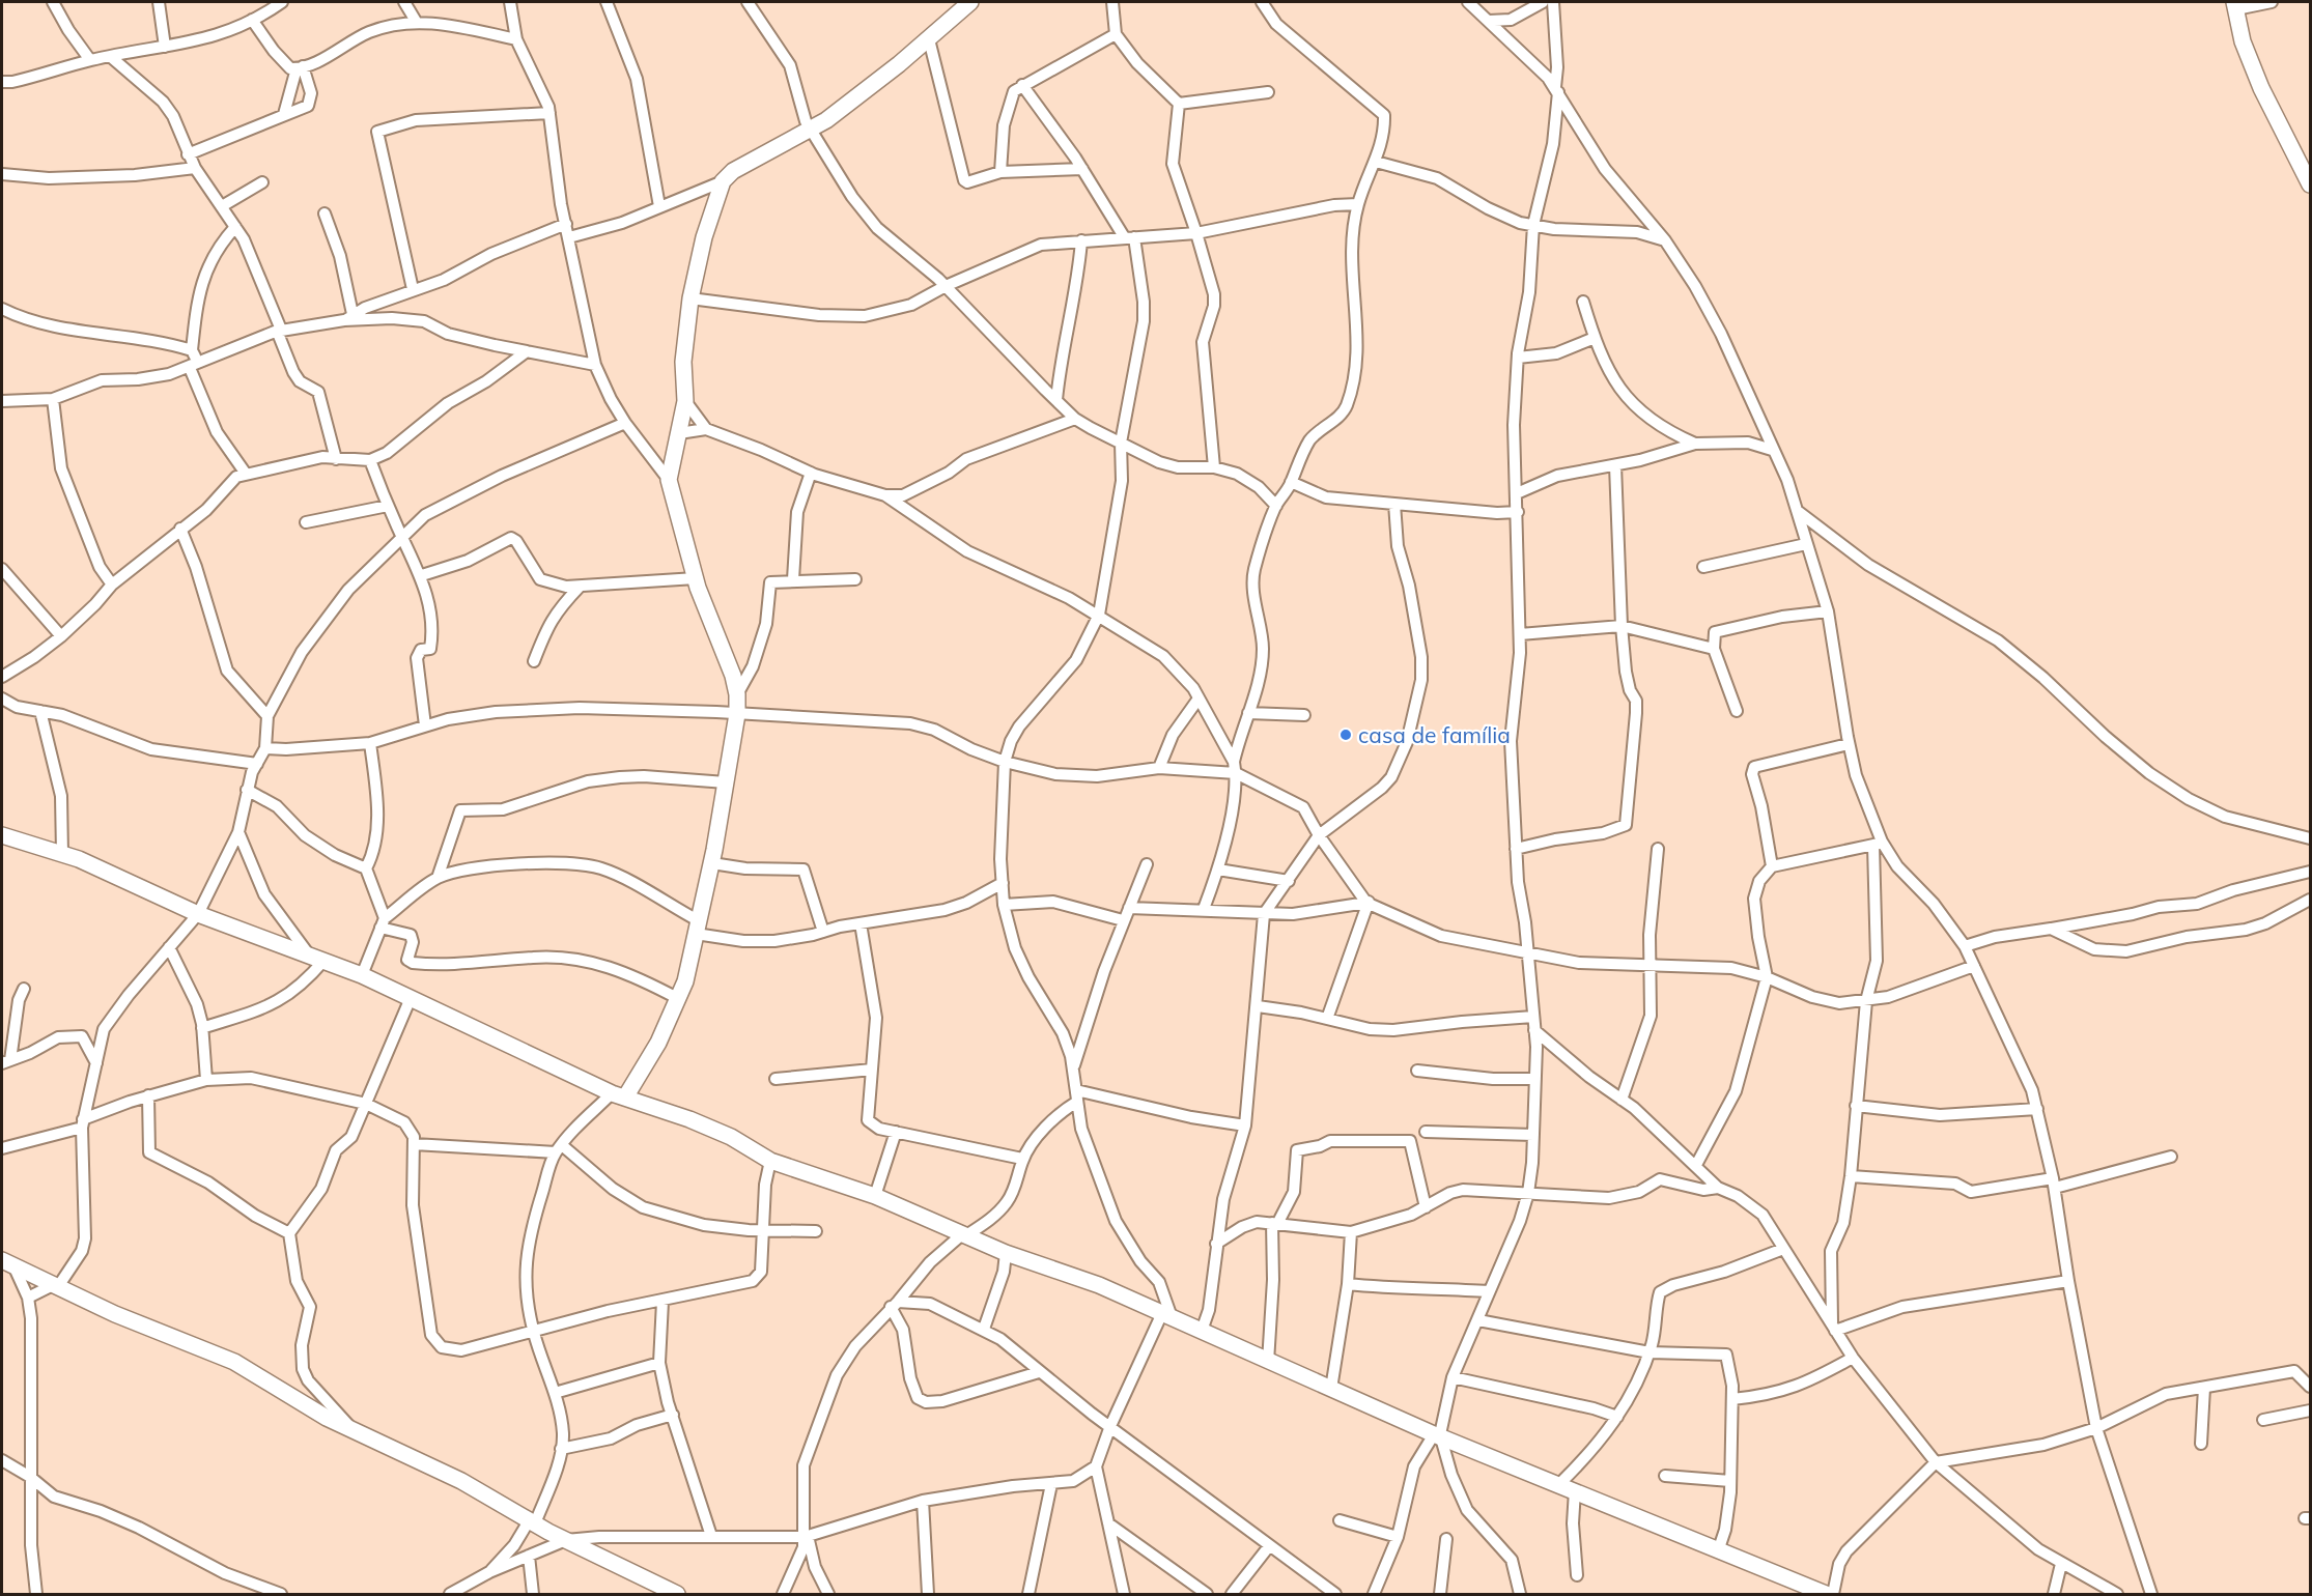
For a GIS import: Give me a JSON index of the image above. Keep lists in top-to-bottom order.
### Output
{
  "places": ["casa de família"]
}
